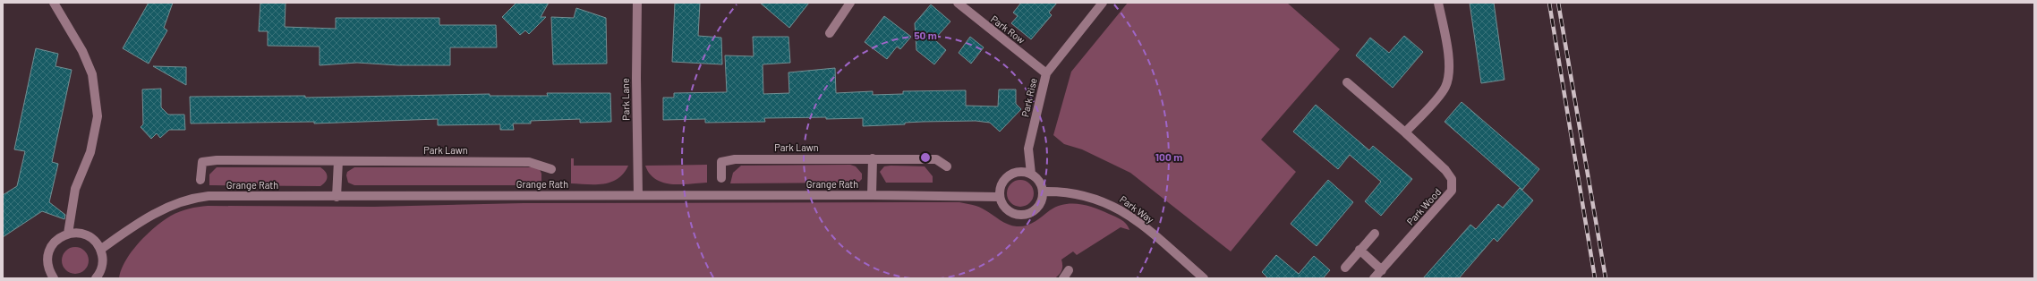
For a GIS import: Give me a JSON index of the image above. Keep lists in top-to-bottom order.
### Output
{
  "streets": {
    "street": [
      "Park Row",
      "Park Rise",
      "Park Lane",
      "Park Lawn",
      "Grange Rath",
      "Park Wood",
      "Park Way"
    ]
  },
  "crossings": [
    ["Park Row", "Park Rise"],
    ["Park Rise", "Grange Rath"],
    ["Park Rise", "Park Way"],
    ["Park Lane", "Grange Rath"],
    ["Grange Rath", "Park Way"]
  ],
  "rings": ["50 m", "100 m"]
}
